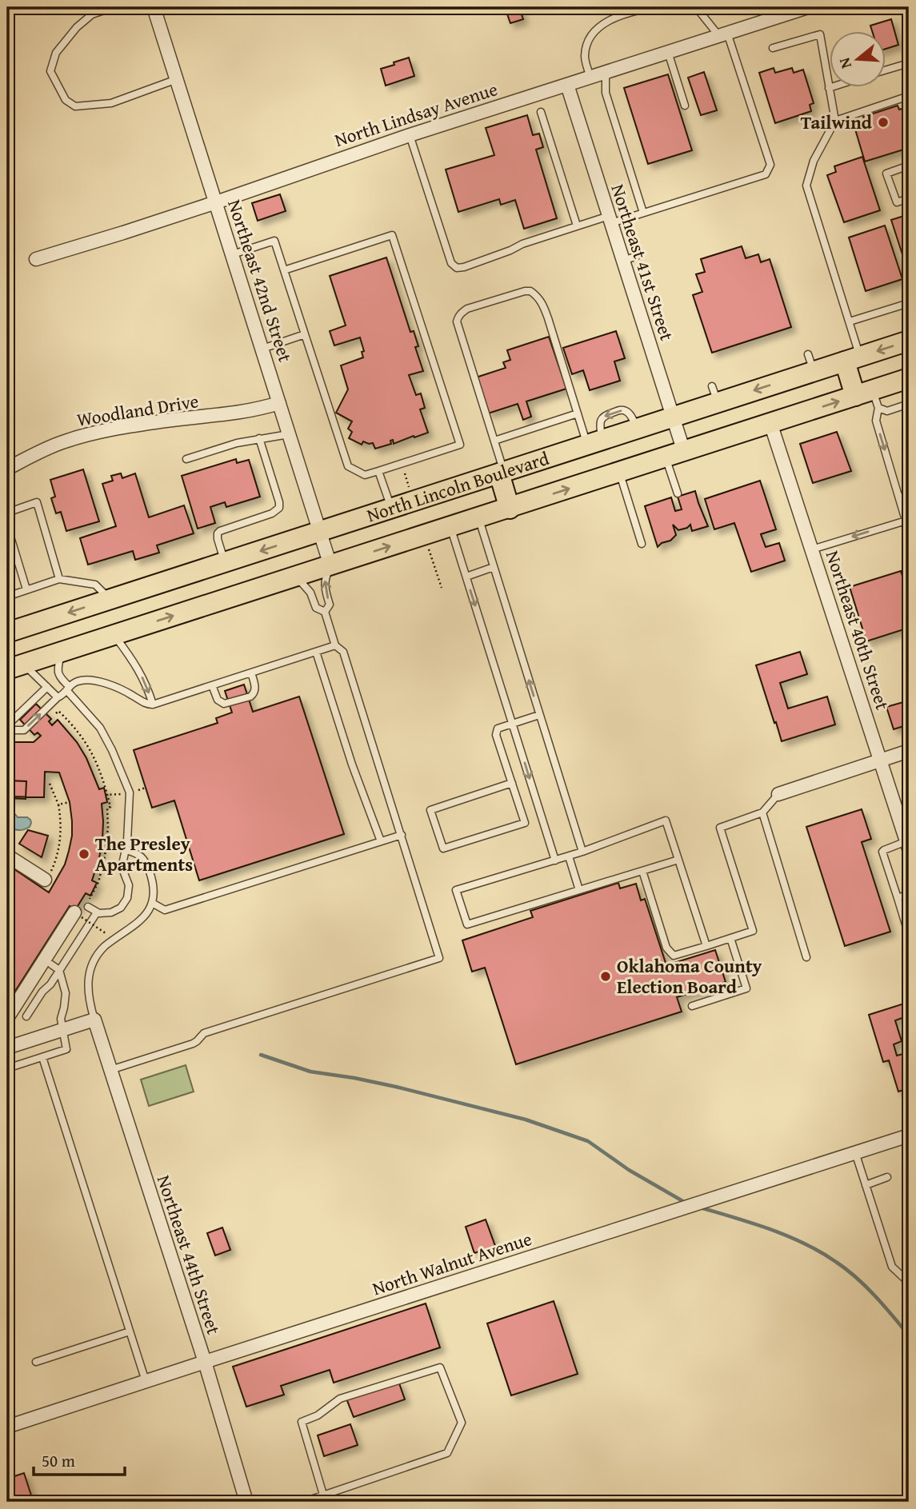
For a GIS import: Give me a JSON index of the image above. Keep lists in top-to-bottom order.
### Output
{
  "streets": {
    "main road": ["North Lincoln Boulevard"],
    "street": [
      "North Lindsay Avenue",
      "Northeast 41st Street",
      "Northeast 42nd Street",
      "Woodland Drive",
      "Northeast 40th Street",
      "Northeast 44th Street",
      "North Walnut Avenue"
    ]
  },
  "crossings": [
    ["North Lindsay Avenue", "Northeast 41st Street"],
    ["North Lindsay Avenue", "Northeast 42nd Street"],
    ["Northeast 41st Street", "North Lincoln Boulevard"],
    ["Northeast 42nd Street", "Woodland Drive"],
    ["Northeast 42nd Street", "North Lincoln Boulevard"],
    ["North Lincoln Boulevard", "Northeast 40th Street"],
    ["Northeast 44th Street", "North Walnut Avenue"]
  ],
  "places": ["Tailwind", "The Presley Apartments", "Oklahoma County Election Board"],
  "scale_bar": "50 m",
  "north": "left"
}
